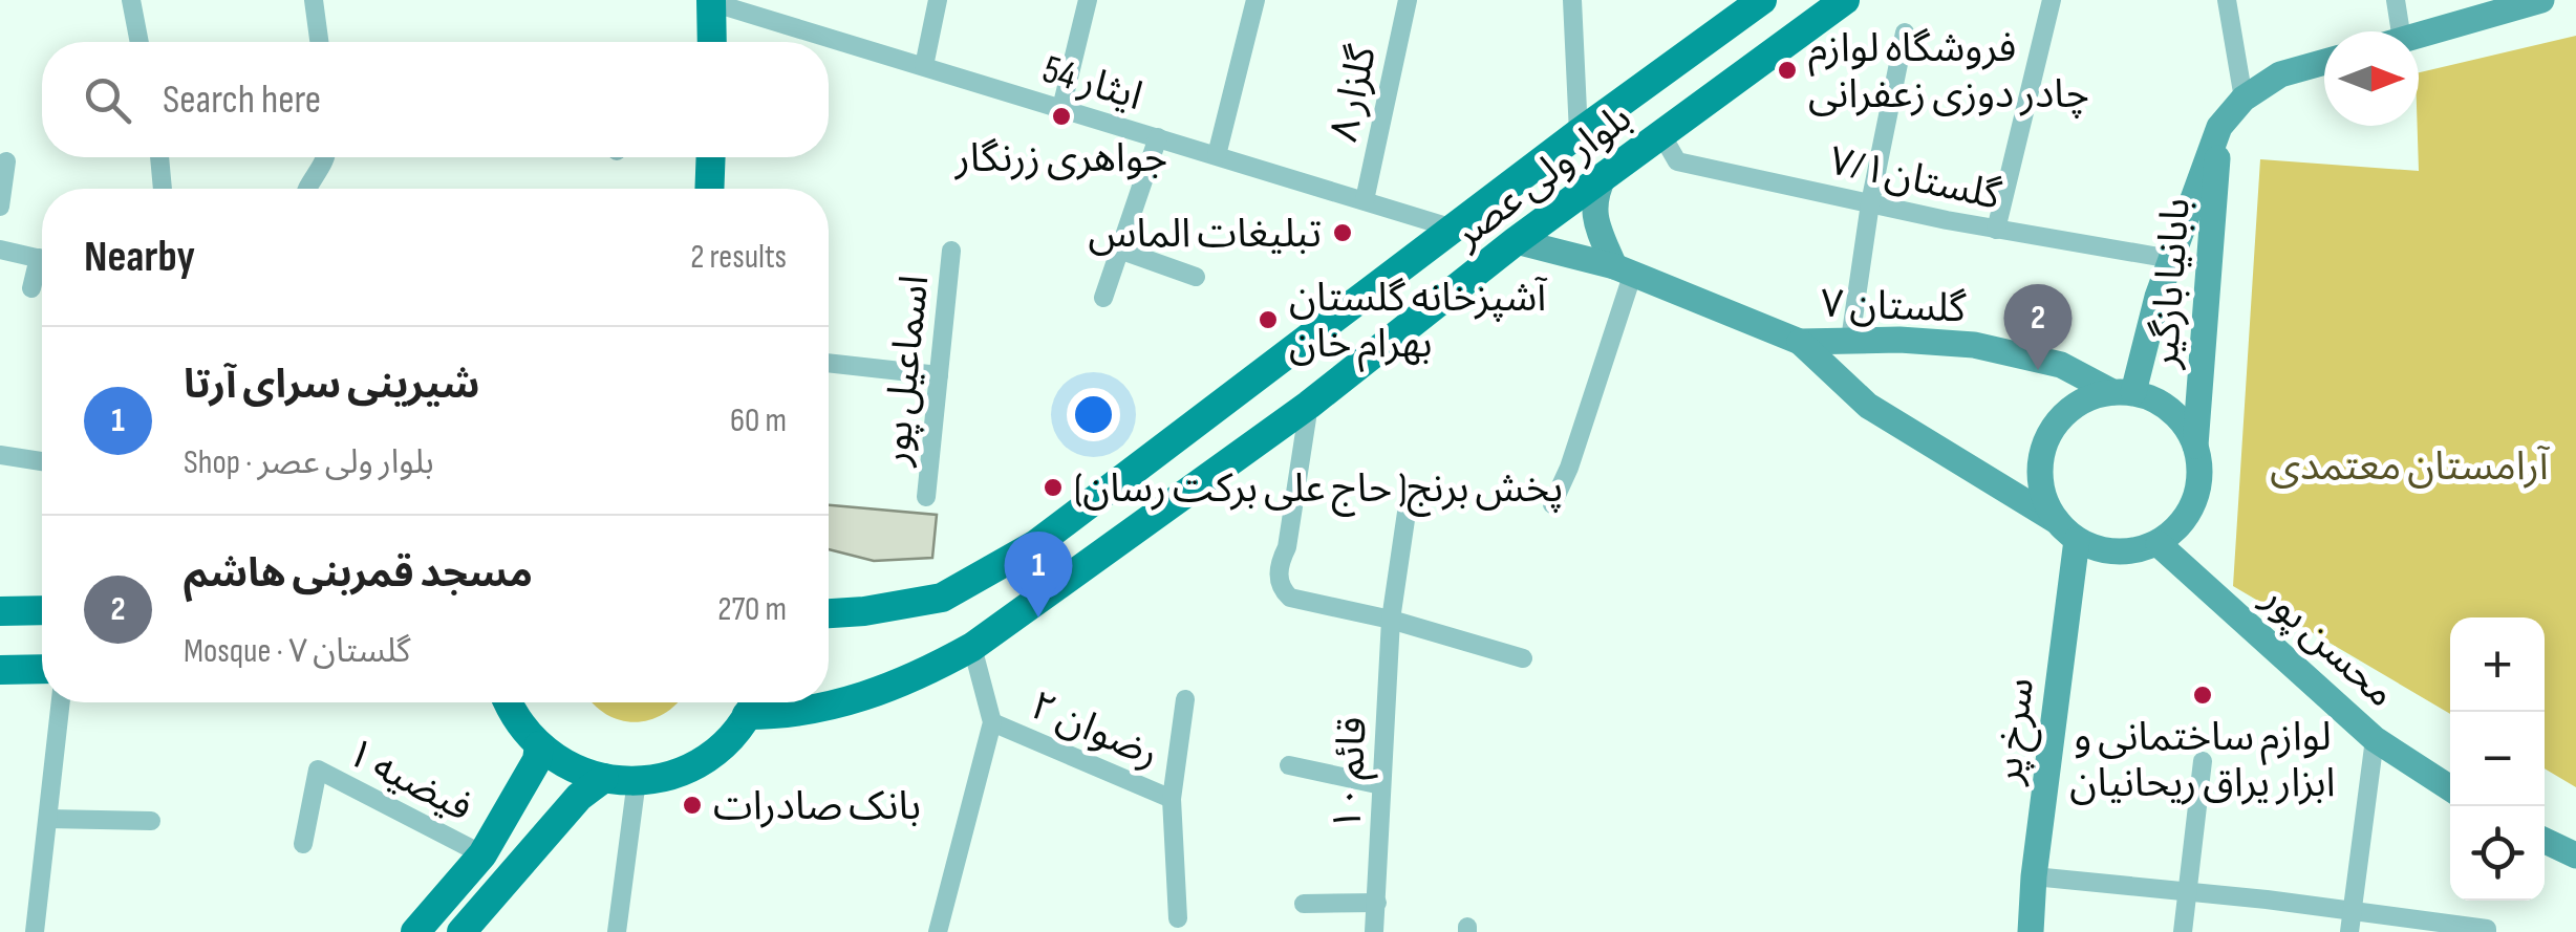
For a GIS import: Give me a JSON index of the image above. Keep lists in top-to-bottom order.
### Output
{
  "streets": {
    "main road": [
      "بلوار ولی عصر",
      "بابانیا بازگیر",
      "گلستان ۷",
      "محسن پور",
      "سرخ پر"
    ],
    "street": [
      "ایثار 54",
      "گلزار ۸",
      "گلستان۷/۱",
      "اسماعیل پور",
      "رضوان ۲",
      "قائم ۱۰",
      "فیضیه ۱"
    ]
  },
  "crossings": [
    ["ایثار 54", "گلزار ۸"],
    ["ایثار 54", "بلوار ولی عصر"],
    ["بلوار ولی عصر", "گلستان۷/۱"],
    ["بلوار ولی عصر", "گلستان ۷"],
    ["گلستان۷/۱", "بابانیا بازگیر"],
    ["بابانیا بازگیر", "گلستان ۷"],
    ["بابانیا بازگیر", "محسن پور"],
    ["بابانیا بازگیر", "سرخ پر"],
    ["گلستان ۷", "محسن پور"],
    ["گلستان ۷", "سرخ پر"],
    ["محسن پور", "سرخ پر"]
  ],
  "parks": ["آرامستان معتمدی"],
  "places": [
    "فروشگاه لوازم چادر دوزی زعفرانی",
    "جواهری زرنگار",
    "تبلیغات الماس",
    "آشپزخانه گلستان بهرام خان",
    "پخش برنج( حاج علی برکت رسان)",
    "لوازم ساختمانی و ابزار یراق ریحانیان",
    "بانک صادرات"
  ],
  "north": "right",
  "page": {
    "search": "Search here",
    "heading": ["Nearby", "2 results"],
    "pins": ["2", "1"],
    "list": [
      {
        "mark": "1",
        "name": "شیرینی سرای آرتا",
        "note": "Shop · بلوار ولی عصر",
        "value": "60 m"
      },
      {
        "mark": "2",
        "name": "مسجد قمربنی هاشم",
        "note": "Mosque · گلستان ۷",
        "value": "270 m"
      }
    ],
    "map_buttons": ["+", "−"]
  }
}
